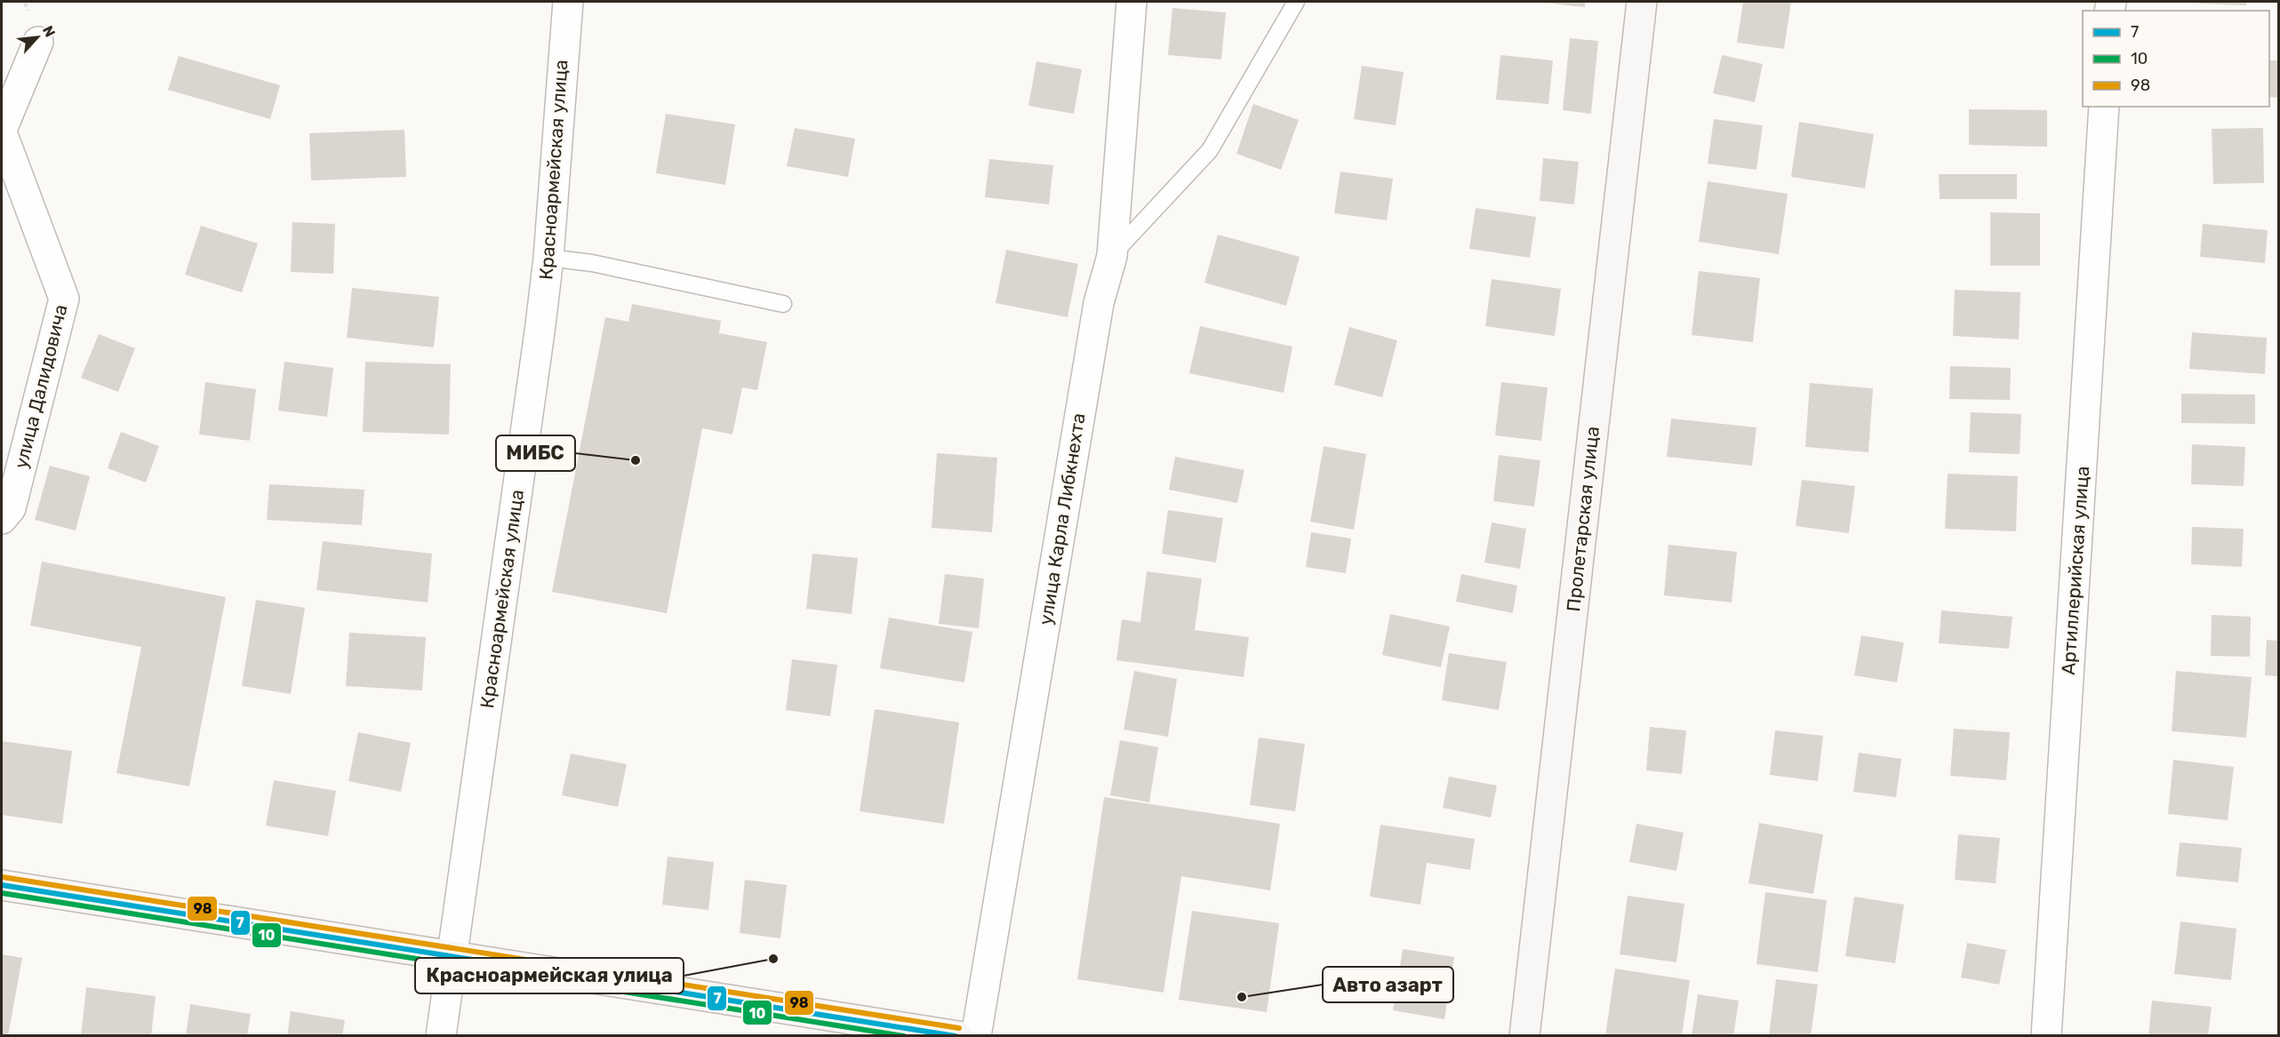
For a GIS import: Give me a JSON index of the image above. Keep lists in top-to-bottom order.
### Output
{
  "streets": {
    "main road": ["Пролетарская улица"],
    "street": [
      "Красноармейская улица",
      "улица Далидовича",
      "улица Карла Либкнехта",
      "Артиллерийская улица"
    ]
  },
  "places": ["МИБС", "Красноармейская улица", "Авто азарт"],
  "lines": ["transit line 98", "transit line 7", "transit line 10"],
  "legend": ["7", "10", "98"],
  "north": "top right"
}
